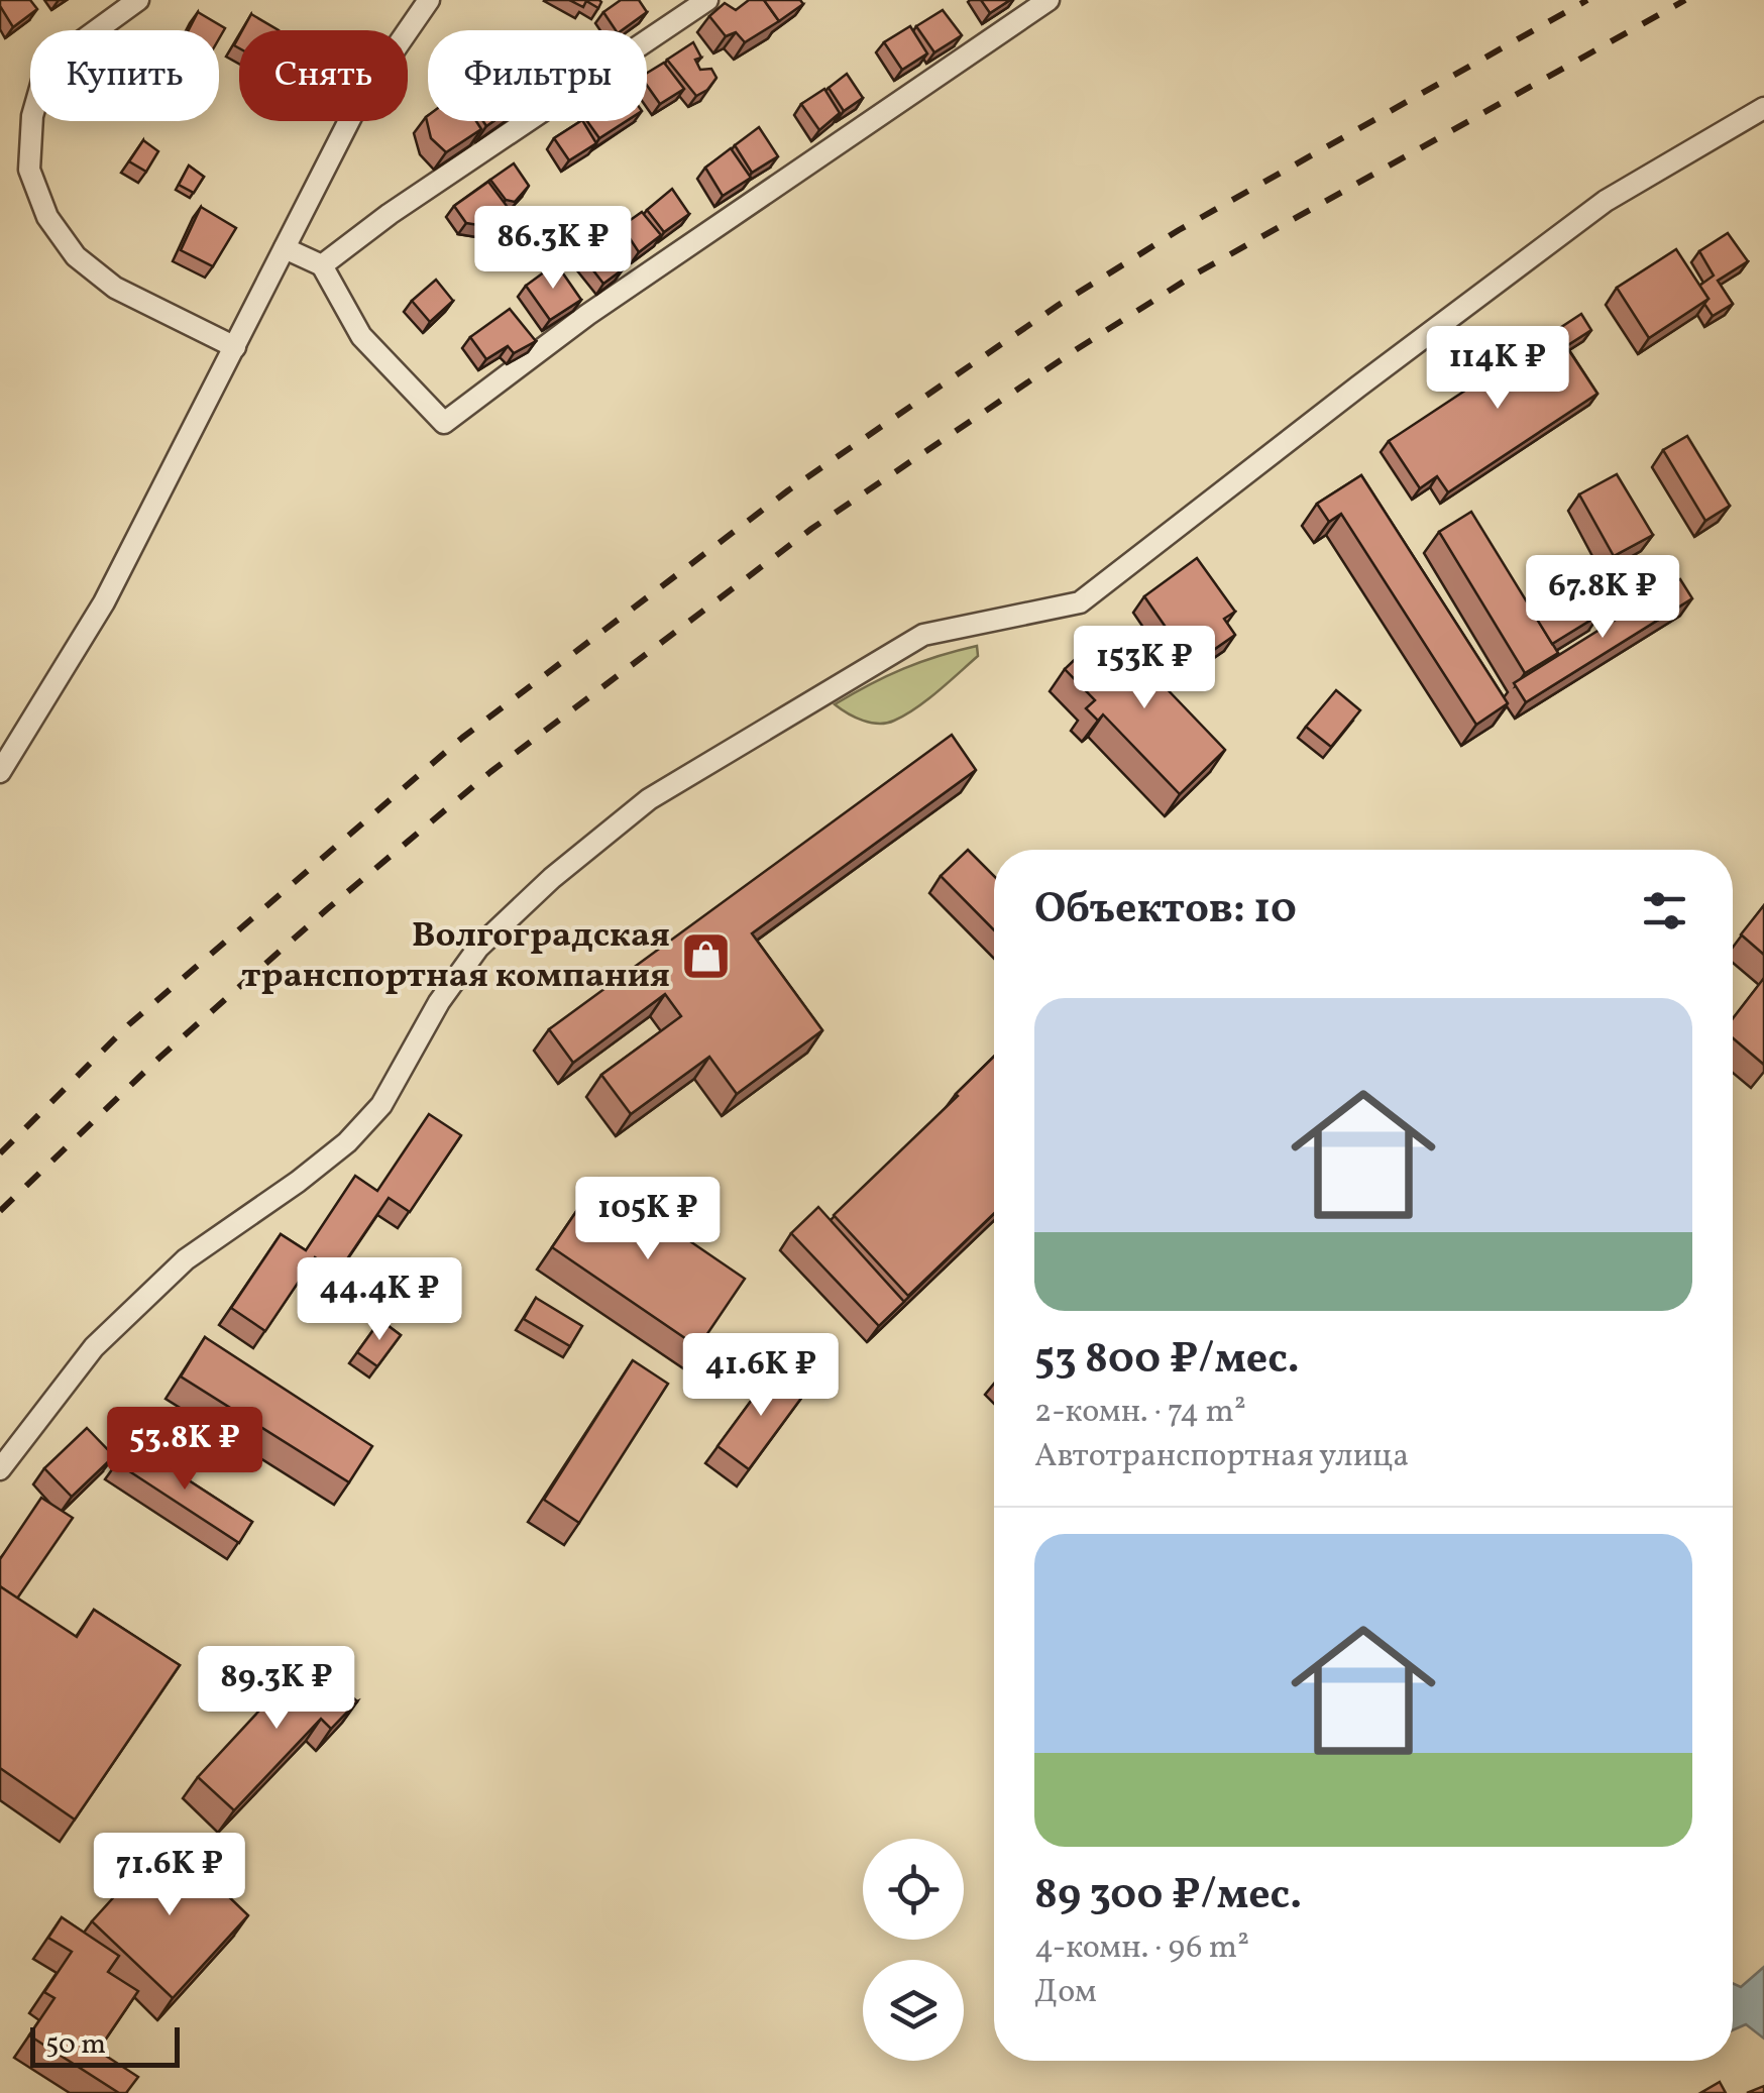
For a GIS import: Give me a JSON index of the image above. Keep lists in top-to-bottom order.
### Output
{
  "places": {
    "shop": ["Волгоградская транспортная компания"]
  },
  "scale_bar": "50 m",
  "page": {
    "chip": ["Купить", "Снять", "Фильтры"],
    "price": [
      "86.3K ₽",
      "114K ₽",
      "67.8K ₽",
      "153K ₽",
      "105K ₽",
      "44.4K ₽",
      "41.6K ₽",
      "53.8K ₽",
      "89.3K ₽",
      "71.6K ₽"
    ],
    "heading": "Объектов: 10",
    "list": [
      {
        "name": "53 800 ₽/мес.",
        "note": "2-комн. · 74 m² · Автотранспортная улица"
      },
      {
        "name": "89 300 ₽/мес.",
        "note": "4-комн. · 96 m² · Дом"
      }
    ],
    "scale": "50 m"
  }
}
